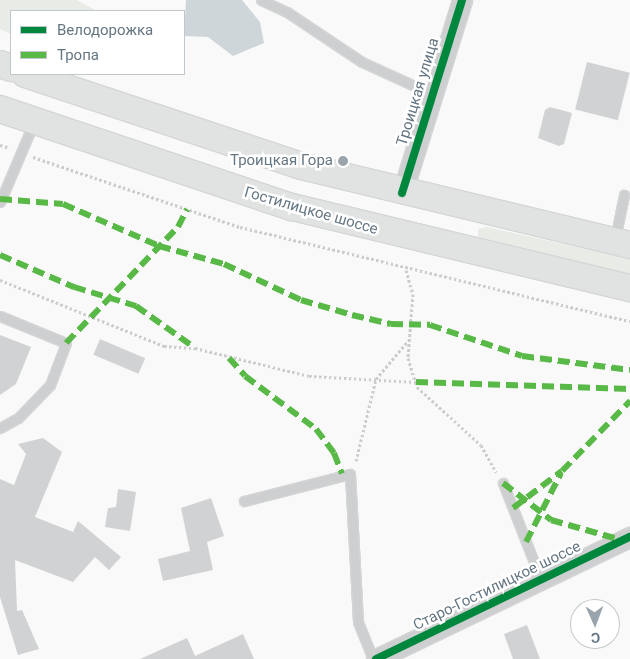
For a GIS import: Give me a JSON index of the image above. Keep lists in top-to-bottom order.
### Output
{
  "streets": {
    "main road": ["Гостилицкое шоссе"],
    "street": ["Троицкая улица", "Старо-Гостилицкое шоссе"]
  },
  "places": ["Троицкая Гора"],
  "legend": ["Велодорожка", "Тропа"],
  "north": "bottom"
}
